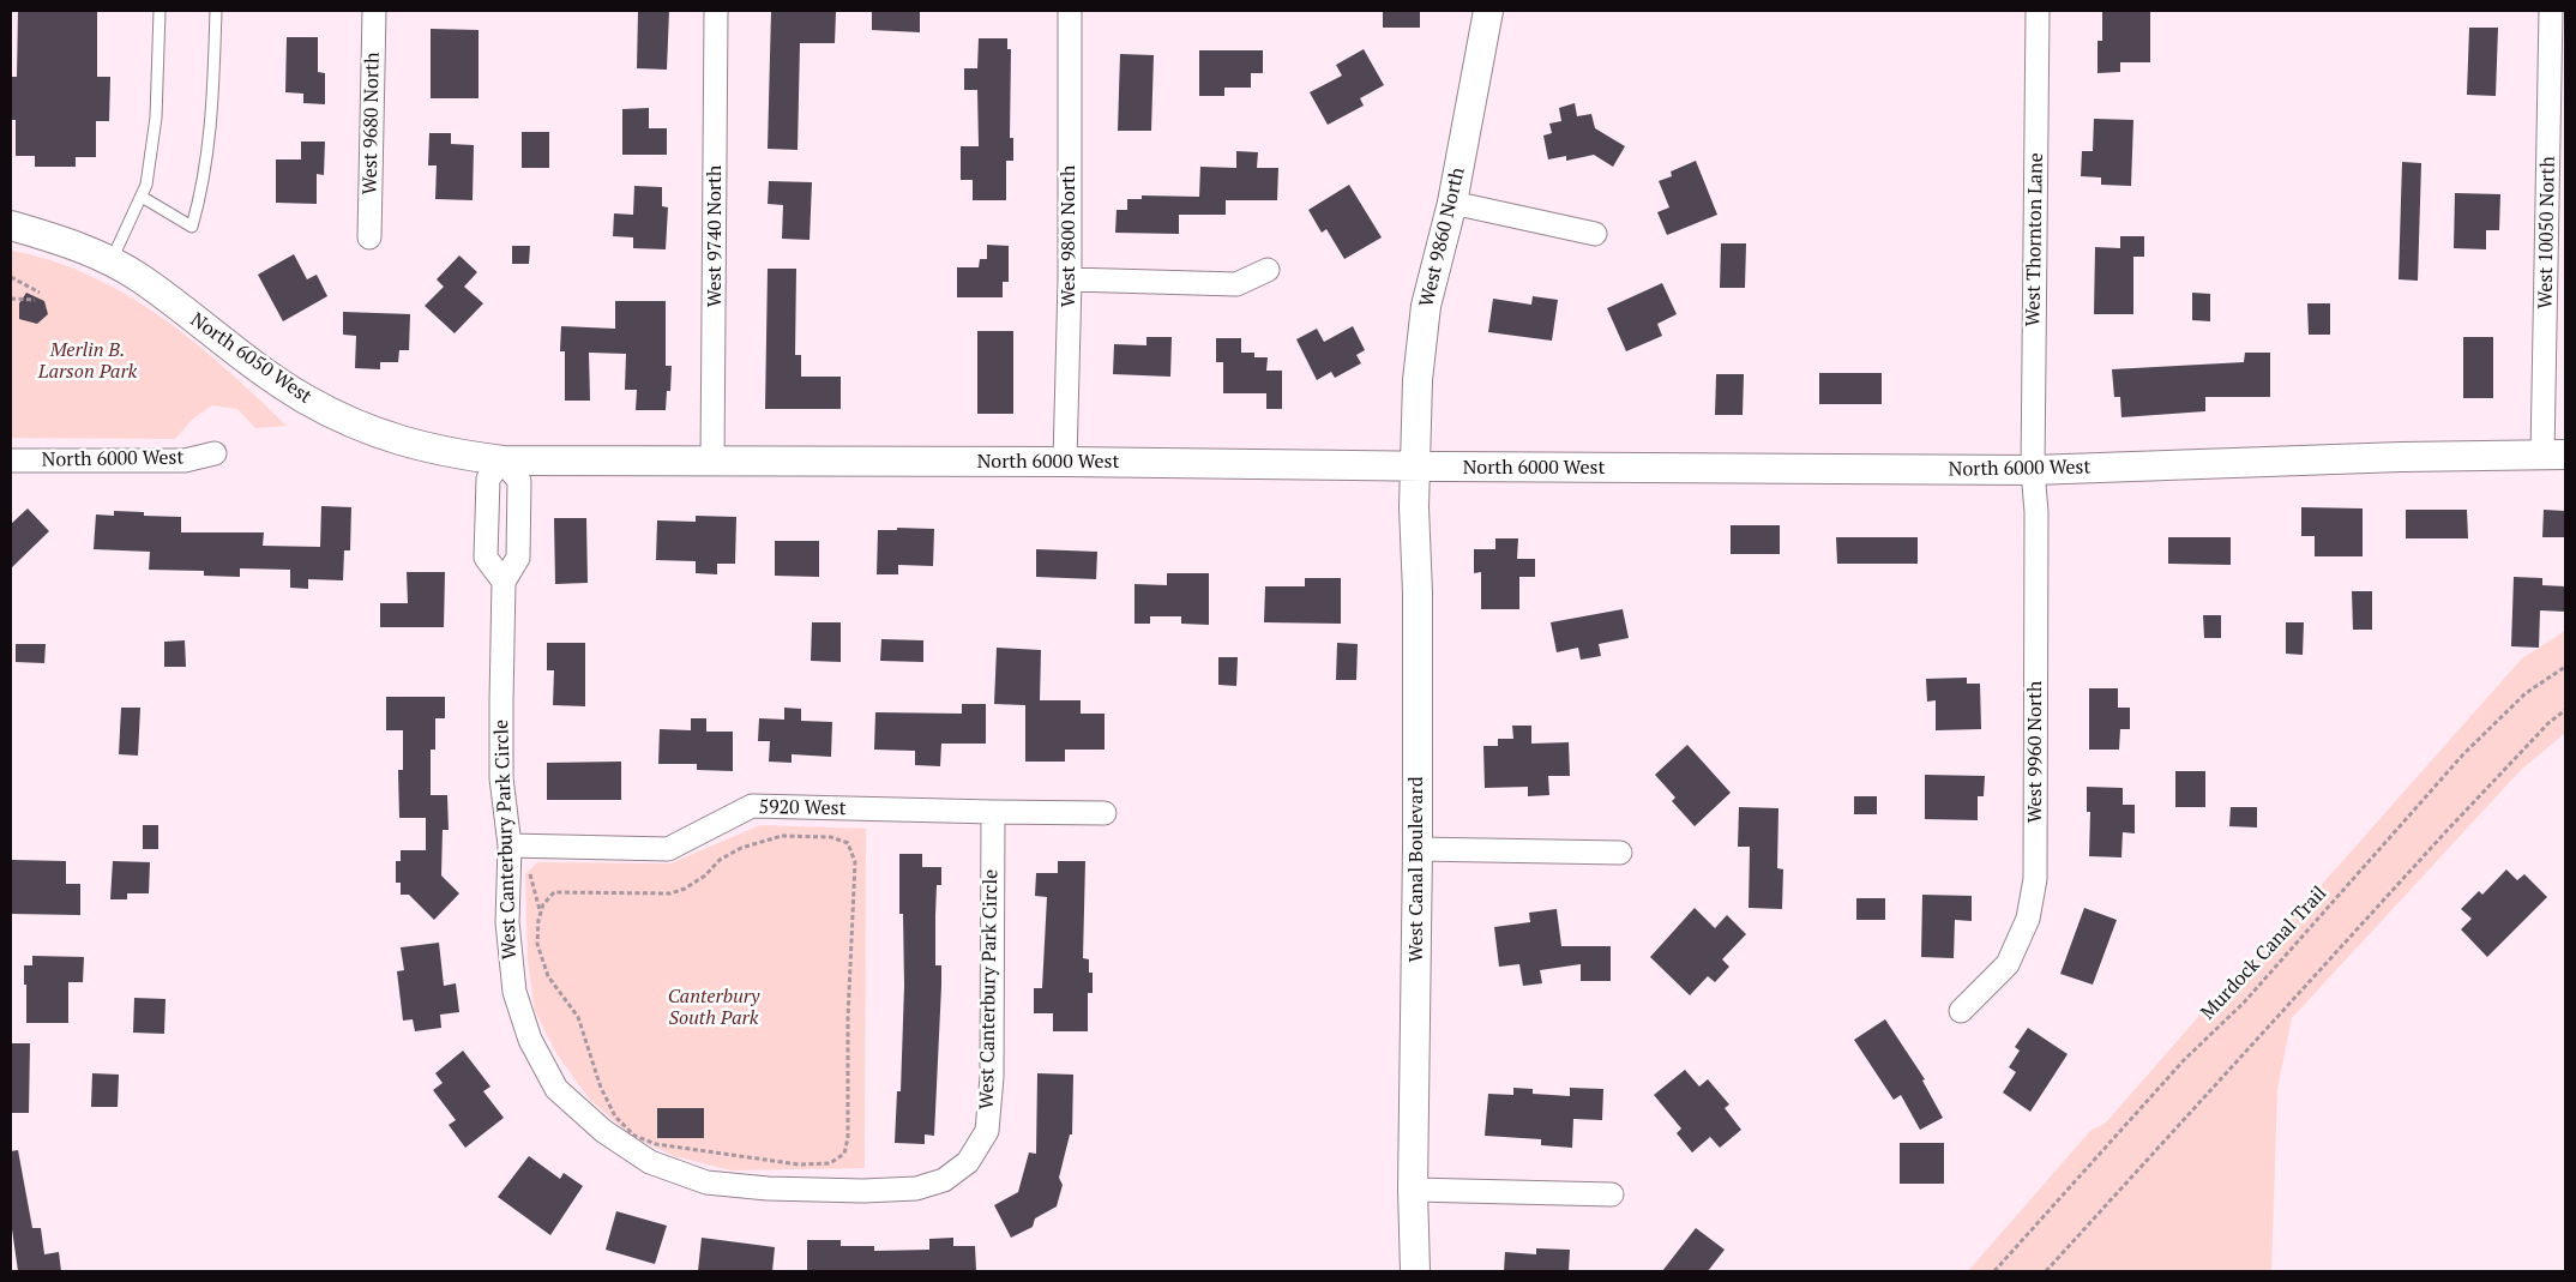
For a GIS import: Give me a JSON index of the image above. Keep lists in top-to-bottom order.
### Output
{
  "streets": {
    "street": [
      "West 9680 North",
      "West 10050 North",
      "West 9740 North",
      "West 9800 North",
      "West 9860 North",
      "West Thornton Lane",
      "North 6050 West",
      "North 6000 West",
      "West 9960 North",
      "5920 West",
      "West Canterbury Park Circle",
      "West Canal Boulevard"
    ],
    "path": ["Murdock Canal Trail"]
  },
  "crossings": [
    ["West 10050 North", "North 6000 West"],
    ["West 9740 North", "North 6000 West"],
    ["West 9800 North", "North 6000 West"],
    ["West 9860 North", "North 6000 West"],
    ["West 9860 North", "West Canal Boulevard"],
    ["West Thornton Lane", "North 6000 West"],
    ["West Thornton Lane", "West 9960 North"],
    ["North 6050 West", "North 6000 West"],
    ["North 6050 West", "West Canterbury Park Circle"],
    ["North 6000 West", "West 9960 North"],
    ["North 6000 West", "West Canterbury Park Circle"],
    ["North 6000 West", "West Canal Boulevard"],
    ["5920 West", "West Canterbury Park Circle"]
  ],
  "parks": ["Merlin B. Larson Park", "Canterbury South Park"]
}
